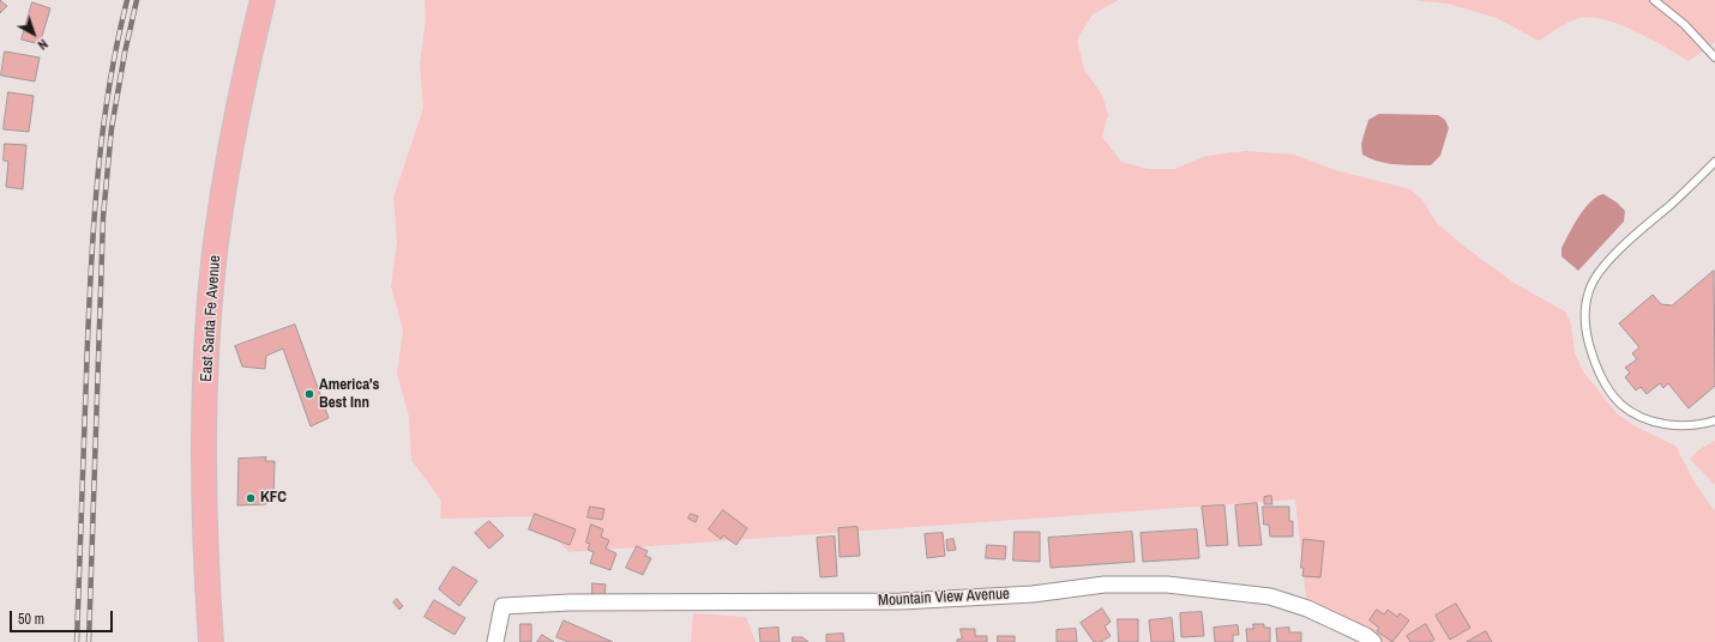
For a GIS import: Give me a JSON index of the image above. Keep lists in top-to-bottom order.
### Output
{
  "streets": {
    "main road": ["East Santa Fe Avenue"],
    "street": ["Mountain View Avenue"]
  },
  "places": ["America's Best Inn", "KFC"],
  "scale_bar": "50 m",
  "north": "bottom right"
}
